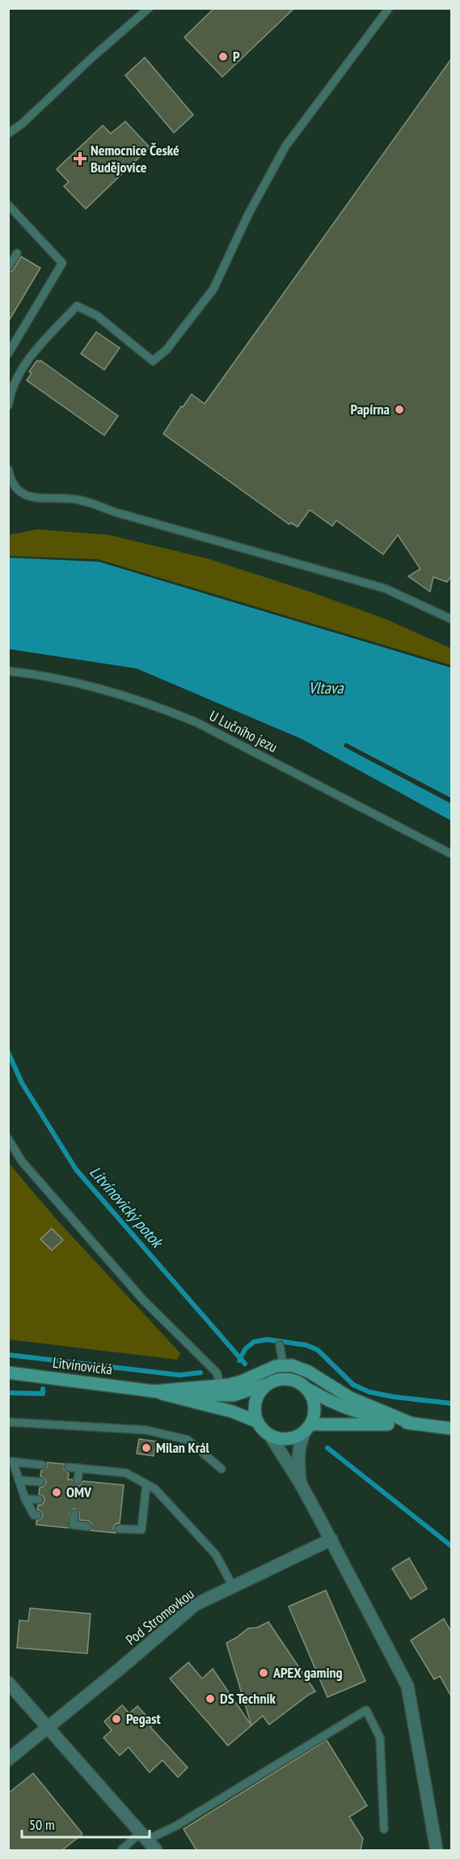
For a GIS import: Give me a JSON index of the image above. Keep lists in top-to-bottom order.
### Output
{
  "streets": {
    "main road": ["Litvínovická"],
    "street": ["Pod Stromovkou"],
    "lane": ["U Lučního jezu"]
  },
  "water": ["Vltava", "Litvínovický potok"],
  "places": {
    "other": [
      "P",
      "Papírna",
      "Milan Král",
      "OMV",
      "APEX gaming",
      "DS Technik",
      "Pegast"
    ],
    "health": ["Nemocnice České Budějovice"]
  },
  "scale_bar": "50 m"
}
